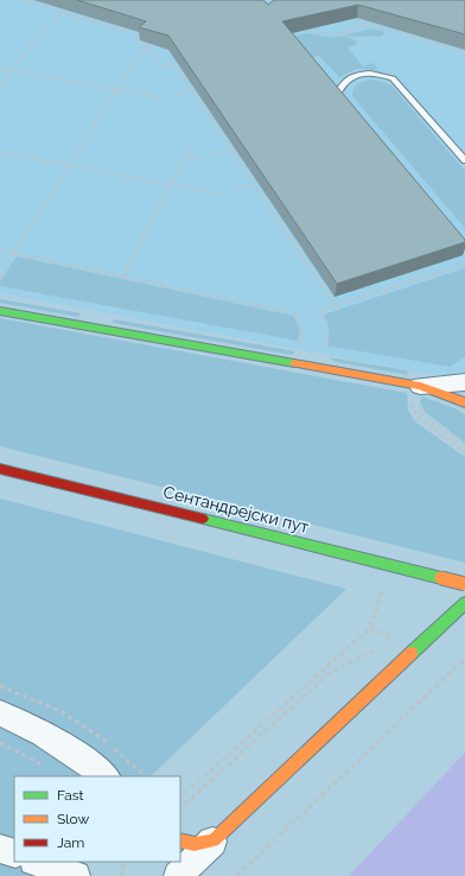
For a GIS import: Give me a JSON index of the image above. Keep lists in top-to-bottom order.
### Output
{
  "streets": {
    "street": ["Сентандрејски пут"]
  },
  "legend": ["Fast", "Slow", "Jam"]
}
